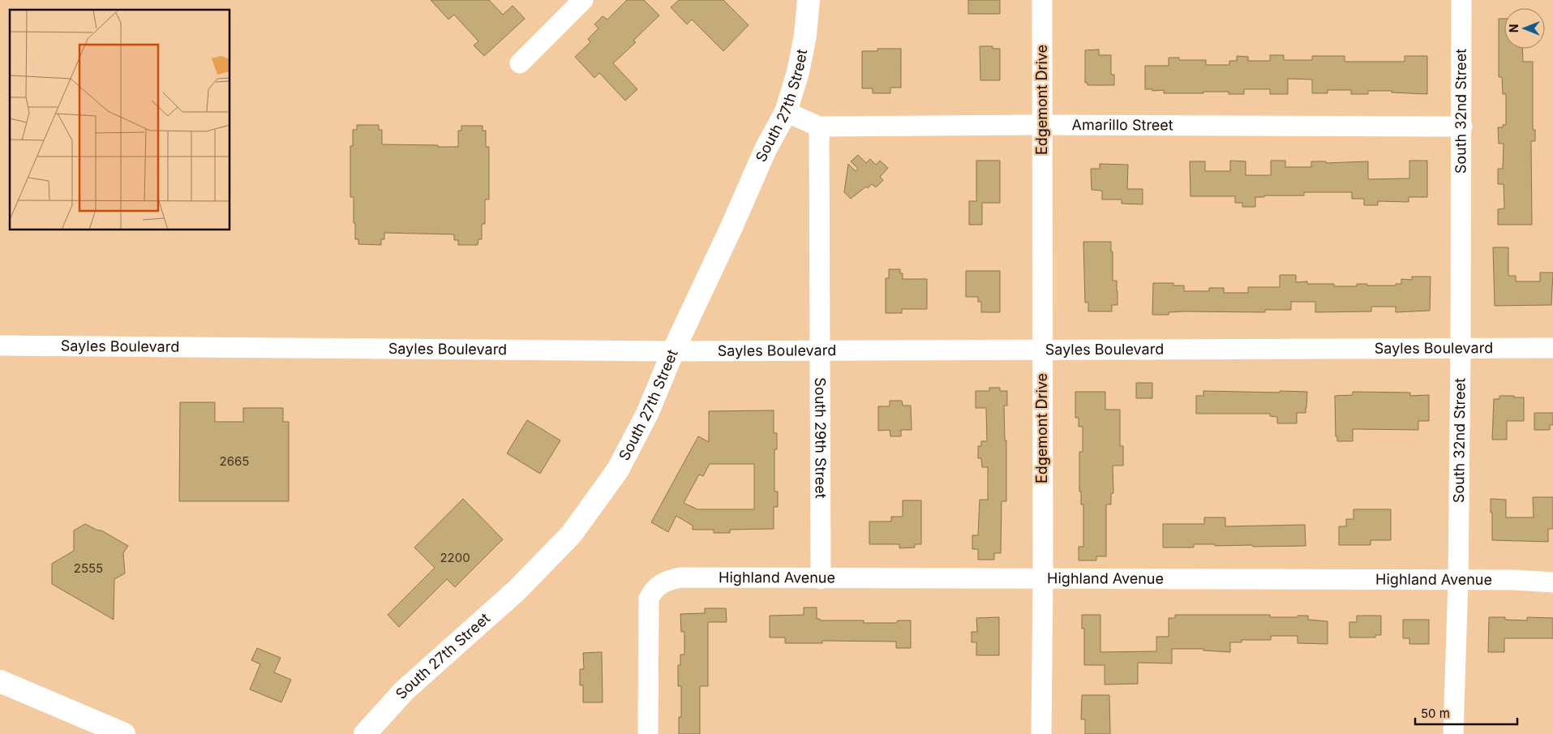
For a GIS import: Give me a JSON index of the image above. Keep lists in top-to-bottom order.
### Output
{
  "streets": {
    "main road": ["South 27th Street"],
    "street": [
      "Edgemont Drive",
      "South 32nd Street",
      "Amarillo Street",
      "Sayles Boulevard",
      "South 29th Street",
      "Highland Avenue"
    ]
  },
  "crossings": [
    ["Edgemont Drive", "Amarillo Street"],
    ["Edgemont Drive", "Sayles Boulevard"],
    ["Edgemont Drive", "Highland Avenue"],
    ["South 27th Street", "Amarillo Street"],
    ["South 27th Street", "Sayles Boulevard"],
    ["South 32nd Street", "Amarillo Street"],
    ["South 32nd Street", "Sayles Boulevard"],
    ["South 32nd Street", "Highland Avenue"],
    ["Amarillo Street", "South 29th Street"],
    ["Sayles Boulevard", "South 29th Street"],
    ["South 29th Street", "Highland Avenue"]
  ],
  "house_numbers": ["2665", "2200", "2555"],
  "scale_bar": "50 m",
  "north": "left"
}
